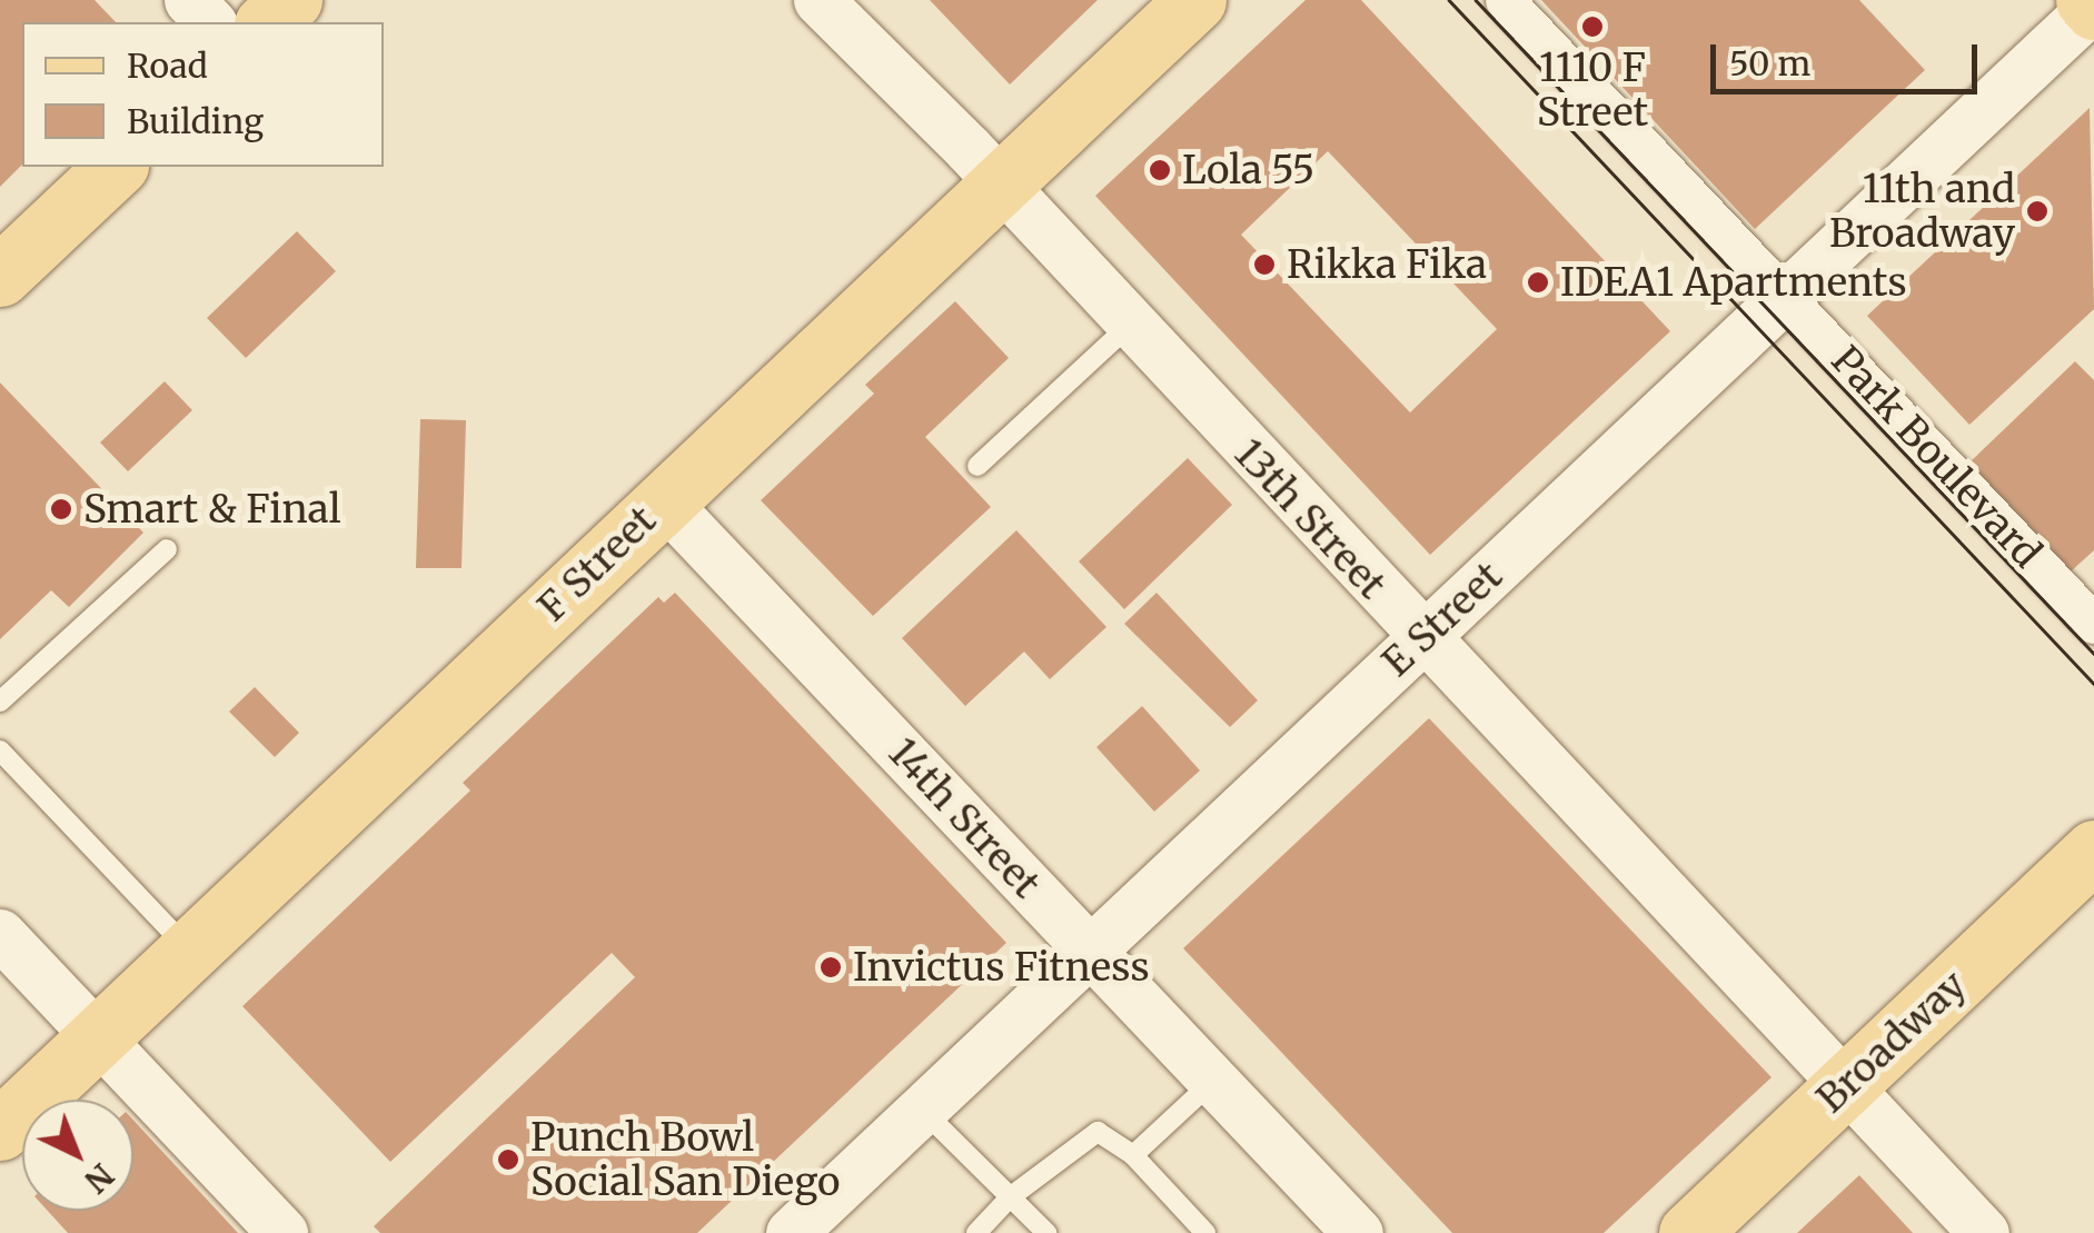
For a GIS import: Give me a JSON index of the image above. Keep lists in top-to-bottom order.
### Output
{
  "streets": {
    "main road": ["F Street", "Broadway"],
    "street": [
      "Park Boulevard",
      "13th Street",
      "E Street",
      "14th Street"
    ]
  },
  "crossings": [
    ["Park Boulevard", "E Street"],
    ["13th Street", "F Street"],
    ["13th Street", "E Street"],
    ["13th Street", "Broadway"],
    ["F Street", "14th Street"],
    ["E Street", "14th Street"]
  ],
  "places": [
    "1110 F Street",
    "Lola 55",
    "11th and Broadway",
    "Rikka Fika",
    "IDEA1 Apartments",
    "Smart & Final",
    "Invictus Fitness",
    "Punch Bowl Social San Diego"
  ],
  "legend": ["Road", "Building"],
  "scale_bar": "50 m",
  "north": "bottom right"
}
